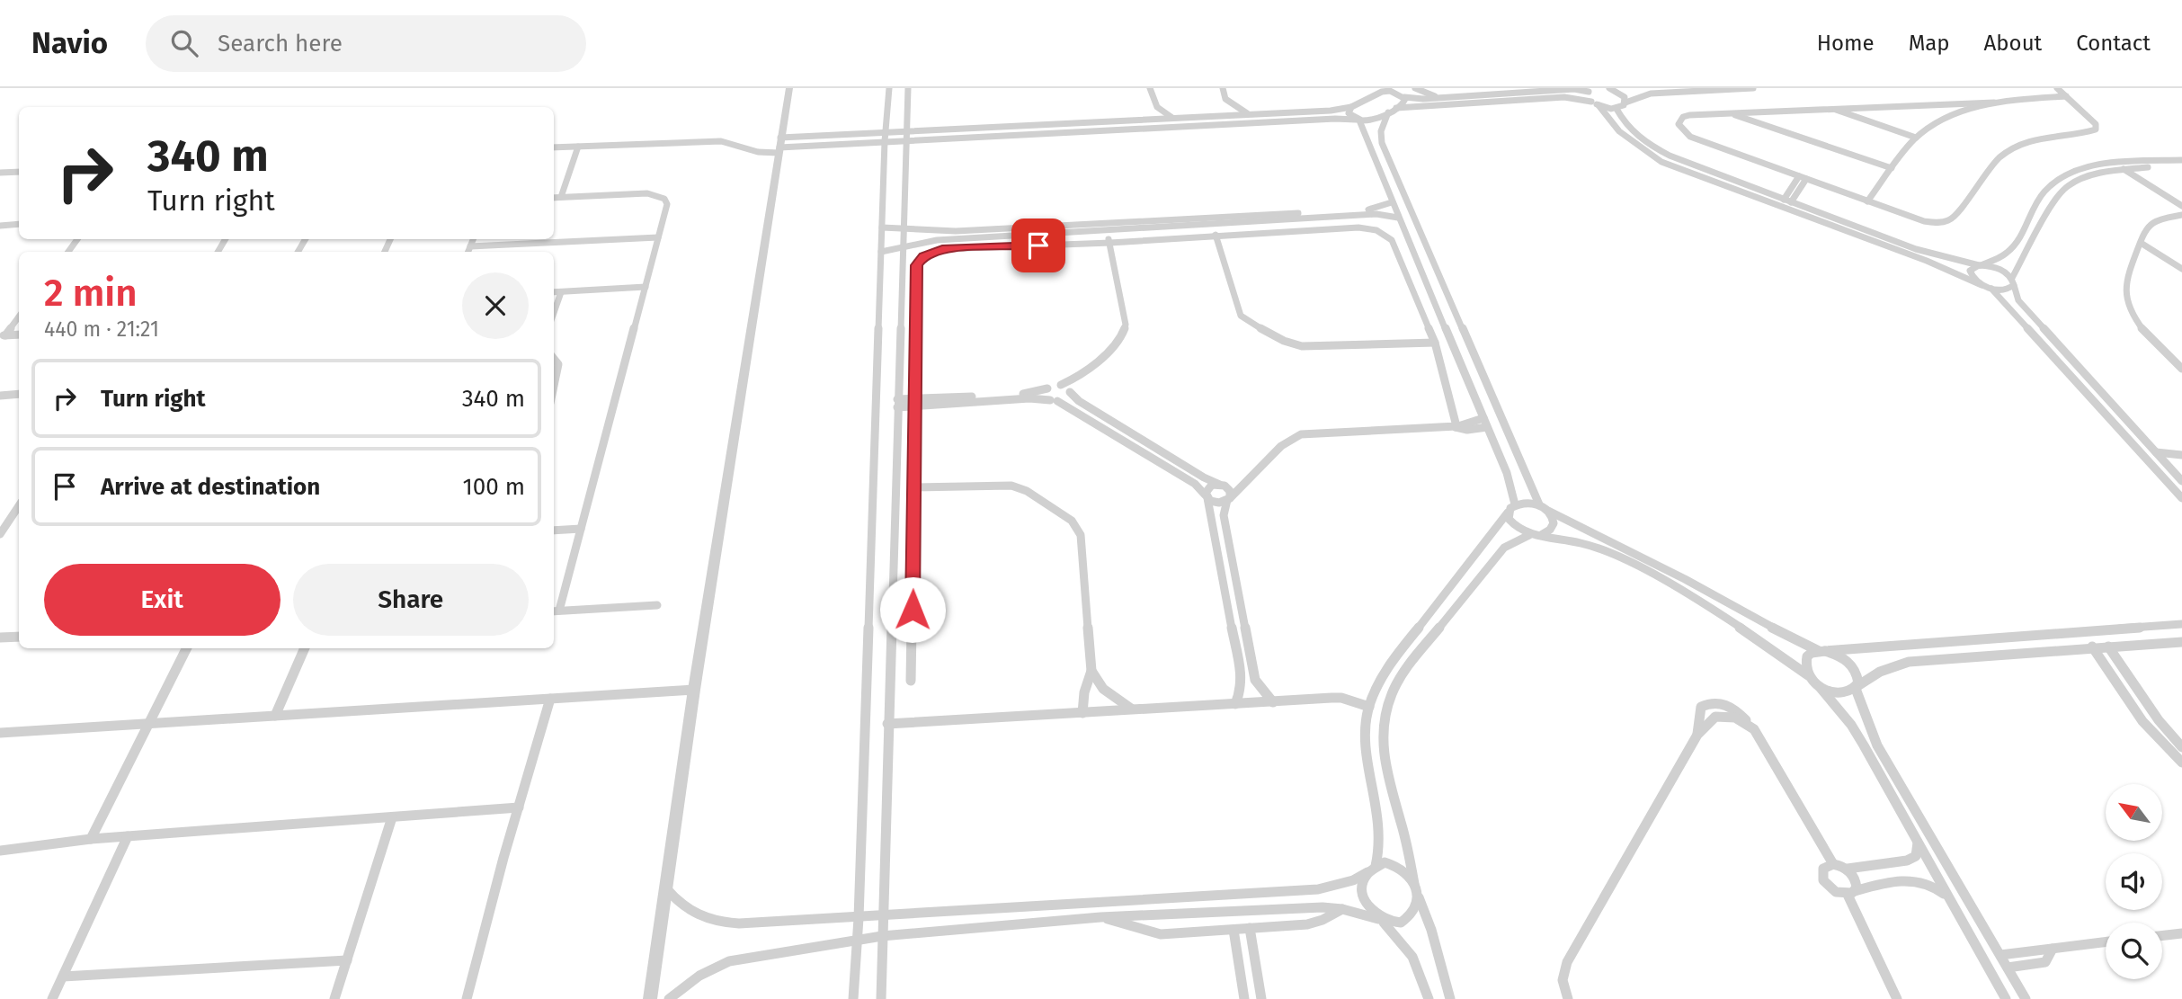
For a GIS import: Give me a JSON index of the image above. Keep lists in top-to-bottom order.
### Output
{
  "north": "top left",
  "page": {
    "header": "Navio",
    "search": "Search here",
    "nav": [
      "Home",
      "Map",
      "About",
      "Contact"
    ],
    "turn": ["340 m", "Turn right"],
    "heading": ["2 min", "440 m · 21:21"],
    "list": [
      {
        "name": "Turn right",
        "value": "340 m"
      },
      {
        "name": "Arrive at destination",
        "value": "100 m"
      }
    ],
    "buttons": ["Exit", "Share"]
  }
}
